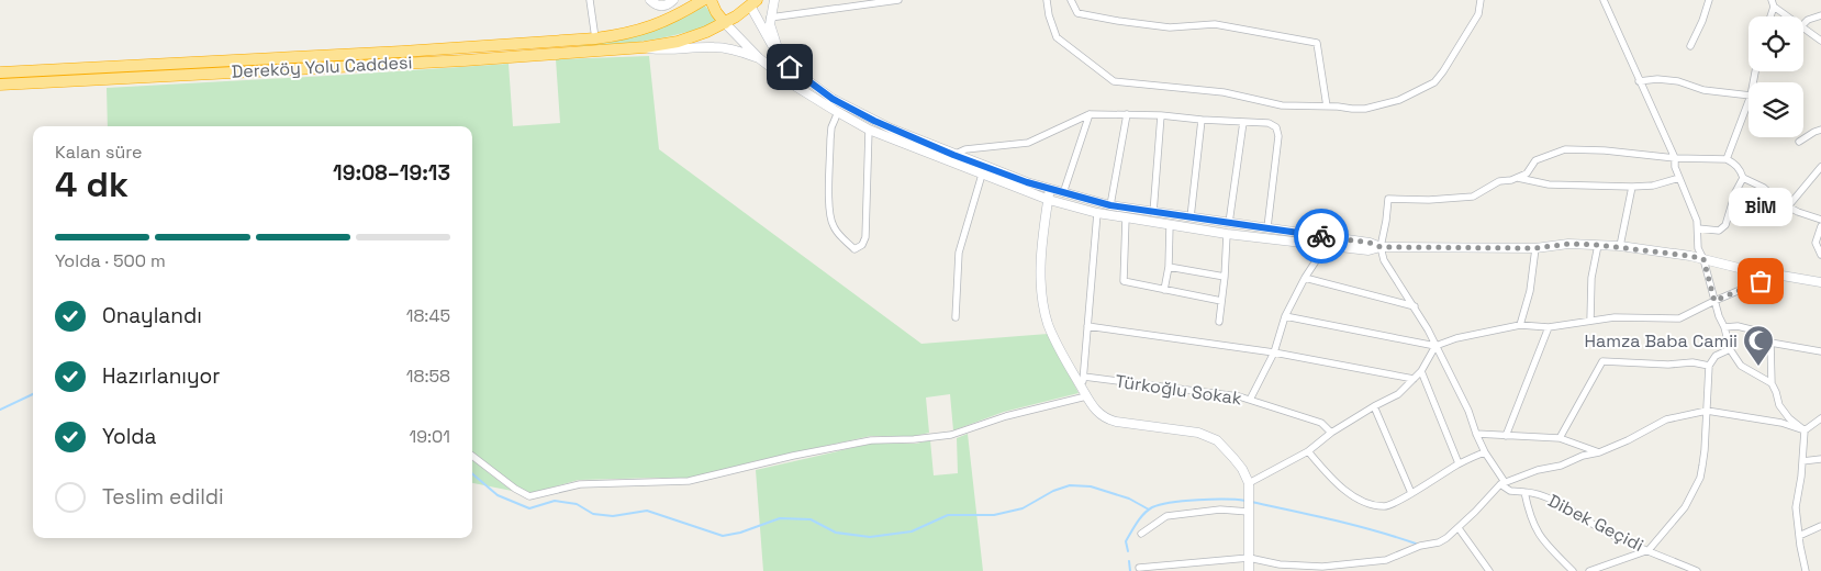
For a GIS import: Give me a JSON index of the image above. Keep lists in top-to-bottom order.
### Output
{
  "streets": {
    "highway": ["Dereköy Yolu Caddesi"],
    "street": ["Türkoğlu Sokak", "Dibek Geçidi"]
  },
  "places": {
    "other": ["BİM"],
    "mosque": ["Hamza Baba Camii"]
  },
  "page": {
    "heading": ["4 dk", "Kalan süre", "19:08–19:13"],
    "bubble": "BİM",
    "bar": "Yolda · 500 m",
    "list": [
      ["Onaylandı", "18:45"],
      ["Hazırlanıyor", "18:58"],
      ["Yolda", "19:01"],
      "Teslim edildi"
    ]
  }
}
